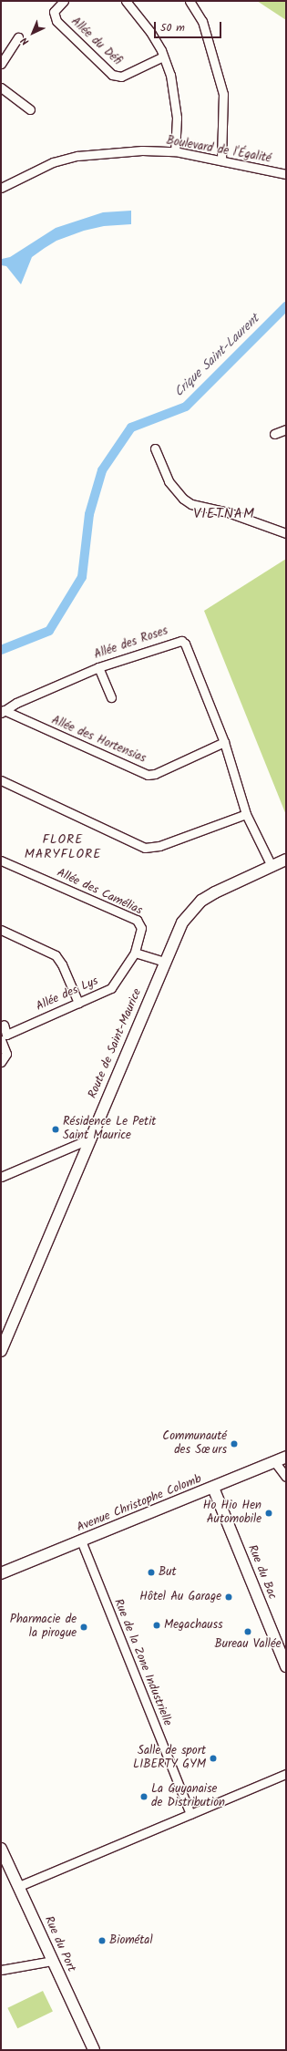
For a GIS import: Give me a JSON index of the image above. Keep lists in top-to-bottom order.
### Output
{
  "streets": {
    "street": [
      "Allée du Défi",
      "Boulevard de l'Égalité",
      "Allée des Roses",
      "Allée des Hortensias",
      "Allée des Camélias",
      "Allée des Lys",
      "Route de Saint-Maurice",
      "Avenue Christophe Colomb",
      "Rue du Bac",
      "Rue de la Zone Industrielle",
      "Rue du Port"
    ]
  },
  "crossings": [
    ["Allée des Roses", "Allée des Hortensias"],
    ["Allée des Roses", "Route de Saint-Maurice"],
    ["Allée des Camélias", "Allée des Lys"],
    ["Avenue Christophe Colomb", "Rue du Bac"],
    ["Avenue Christophe Colomb", "Rue de la Zone Industrielle"]
  ],
  "districts": ["VIETNAM", "FLORE MARYFLORE"],
  "water": ["Crique Saint-Laurent"],
  "places": [
    "Résidence Le Petit Saint Maurice",
    "Communauté des Sœurs",
    "Ho Hio Hen Automobile",
    "But",
    "Hôtel Au Garage",
    "Megachauss",
    "Pharmacie de la pirogue",
    "Bureau Vallée",
    "Salle de sport LIBERTY GYM",
    "La Guyanaise de Distribution",
    "Biométal"
  ],
  "scale_bar": "50 m",
  "north": "bottom left"
}
